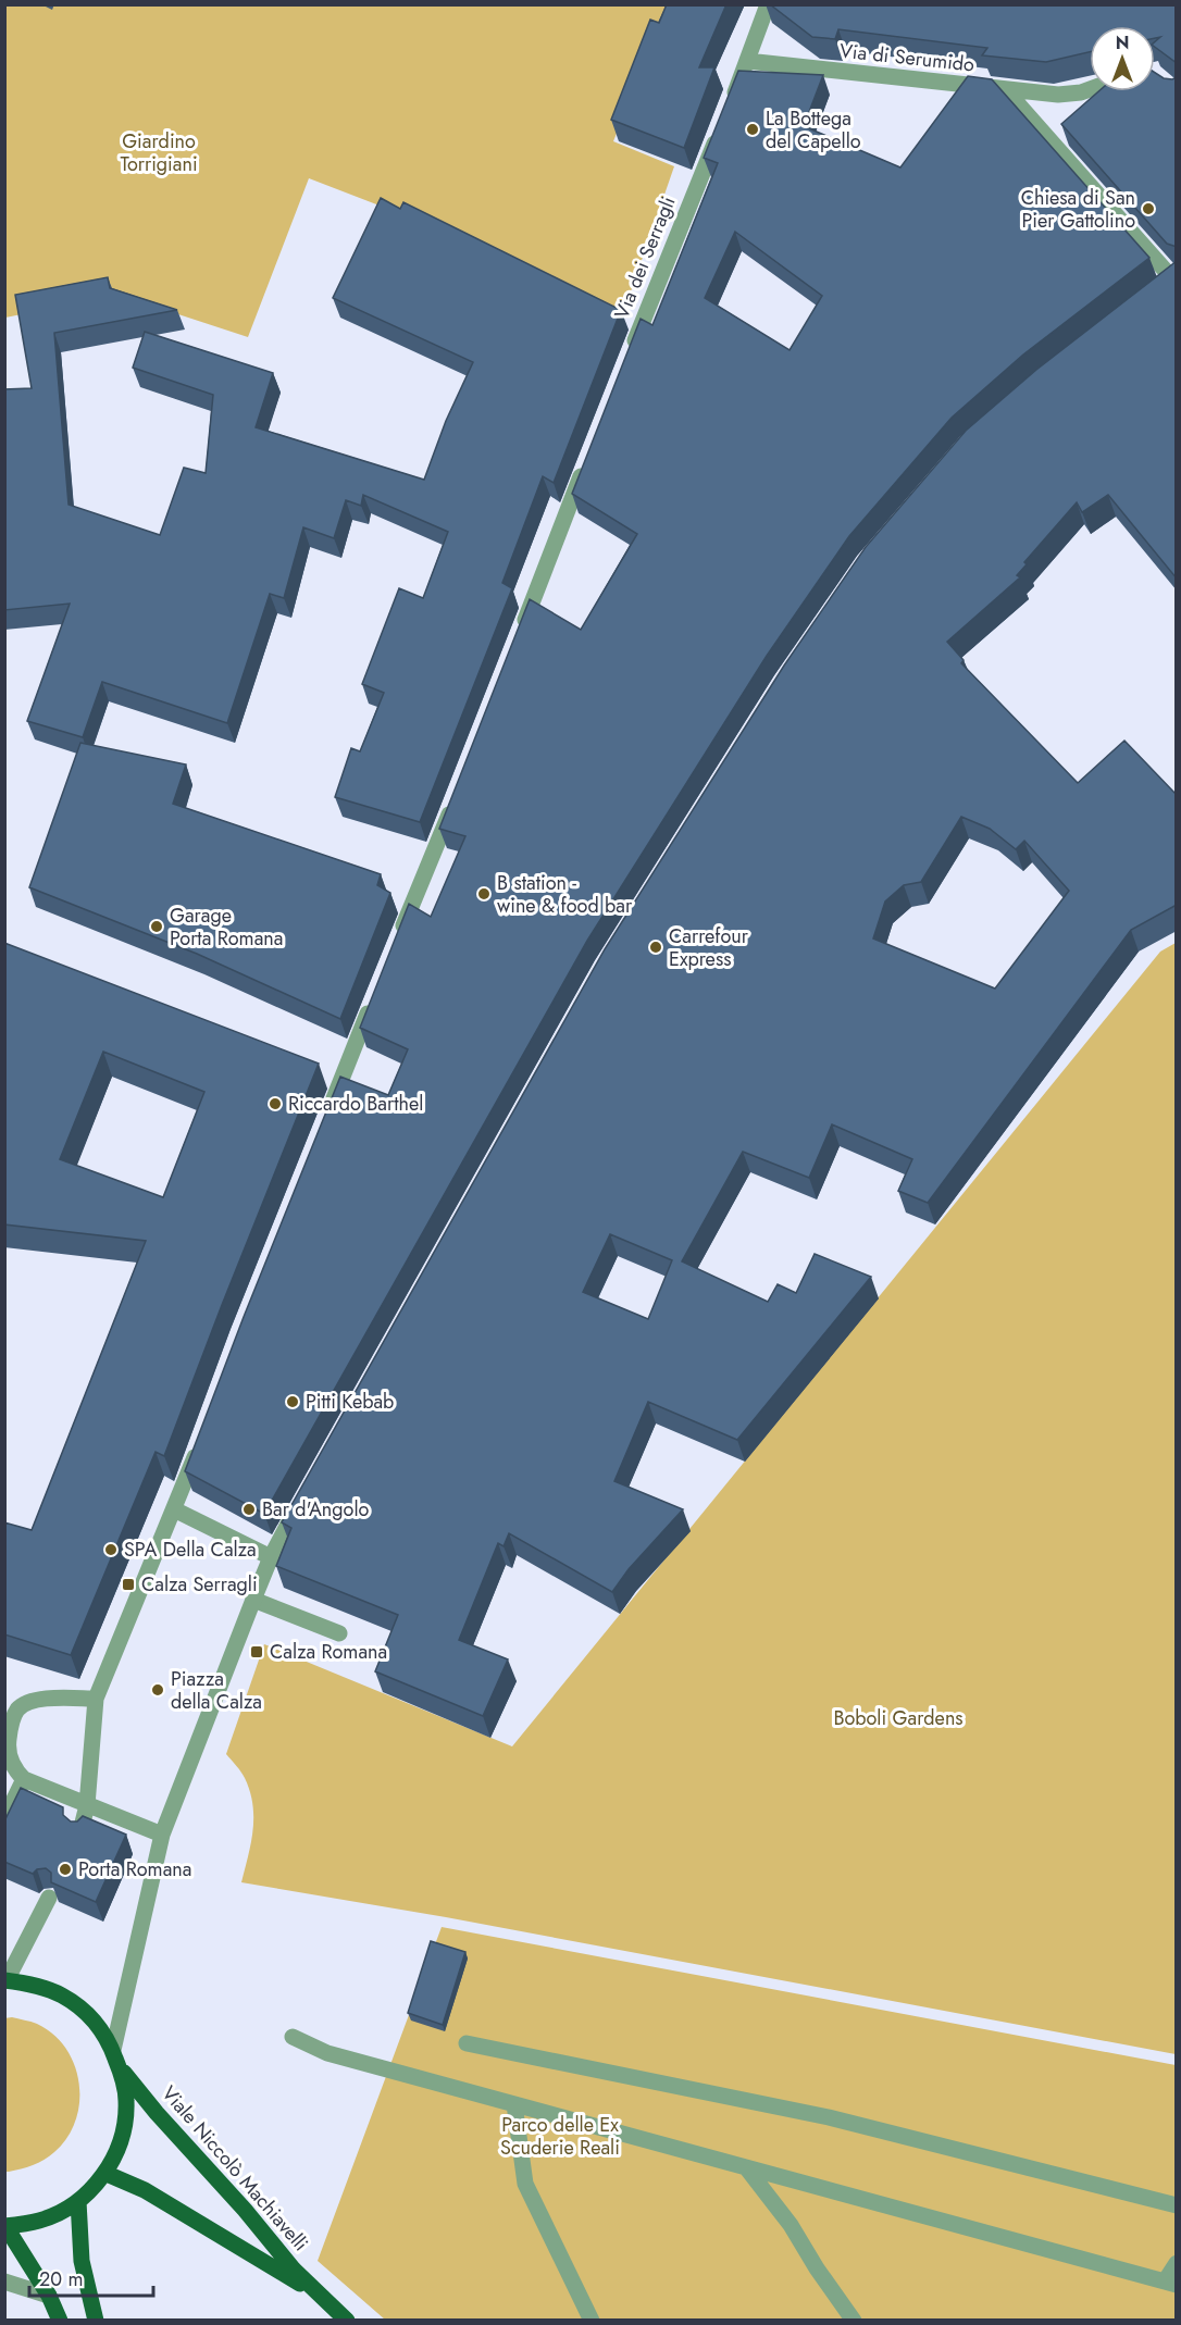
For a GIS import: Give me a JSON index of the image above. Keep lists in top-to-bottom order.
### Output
{
  "streets": {
    "main road": ["Viale Niccolò Machiavelli"],
    "street": ["Via di Serumido", "Via dei Serragli"]
  },
  "parks": ["Giardino Torrigiani", "Boboli Gardens", "Parco delle Ex Scuderie Reali"],
  "places": {
    "other": [
      "La Bottega del Capello",
      "Chiesa di San Pier Gattolino",
      "B station - wine & food bar",
      "Garage Porta Romana",
      "Carrefour Express",
      "Riccardo Barthel",
      "Pitti Kebab",
      "Bar d'Angolo",
      "SPA Della Calza",
      "Piazza della Calza",
      "Porta Romana"
    ],
    "transit": ["Calza Serragli", "Calza Romana"]
  },
  "scale_bar": "20 m",
  "north": "top"
}
